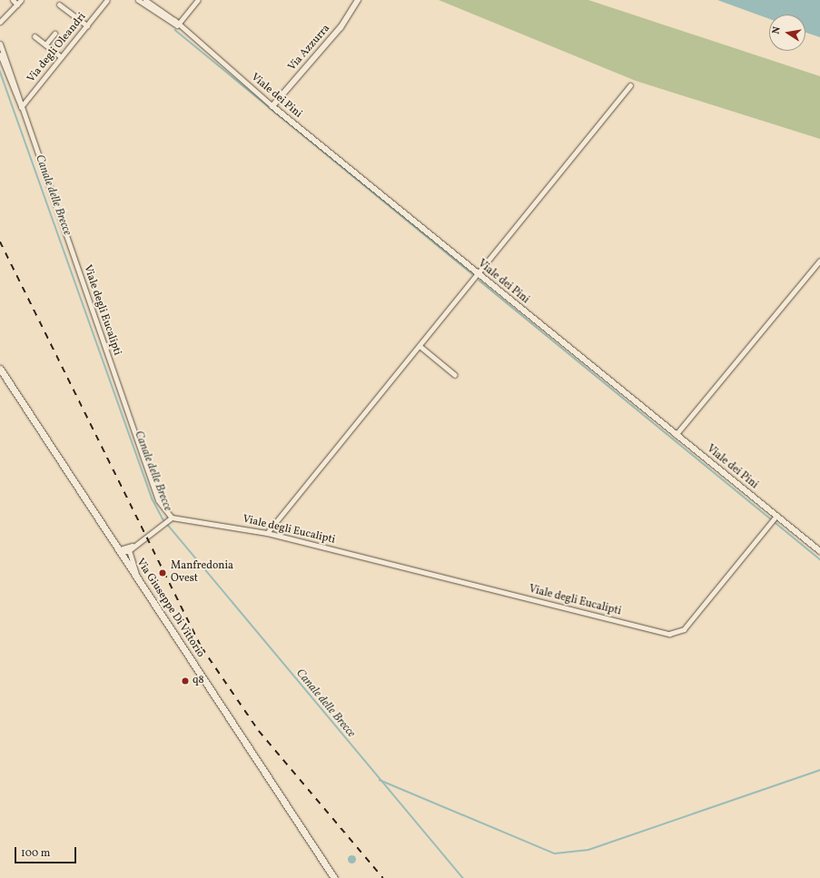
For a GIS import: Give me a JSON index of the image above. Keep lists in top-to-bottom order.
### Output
{
  "streets": {
    "main road": ["Via Giuseppe Di Vittorio"],
    "street": [
      "Via degli Oleandri",
      "Via Azzurra",
      "Viale dei Pini",
      "Viale degli Eucalipti"
    ]
  },
  "crossings": [
    ["Via degli Oleandri", "Viale degli Eucalipti"],
    ["Via Azzurra", "Viale dei Pini"],
    ["Viale dei Pini", "Viale degli Eucalipti"]
  ],
  "water": ["Canale delle Brecce"],
  "places": ["Manfredonia Ovest", "q8"],
  "scale_bar": "100 m",
  "north": "left"
}
